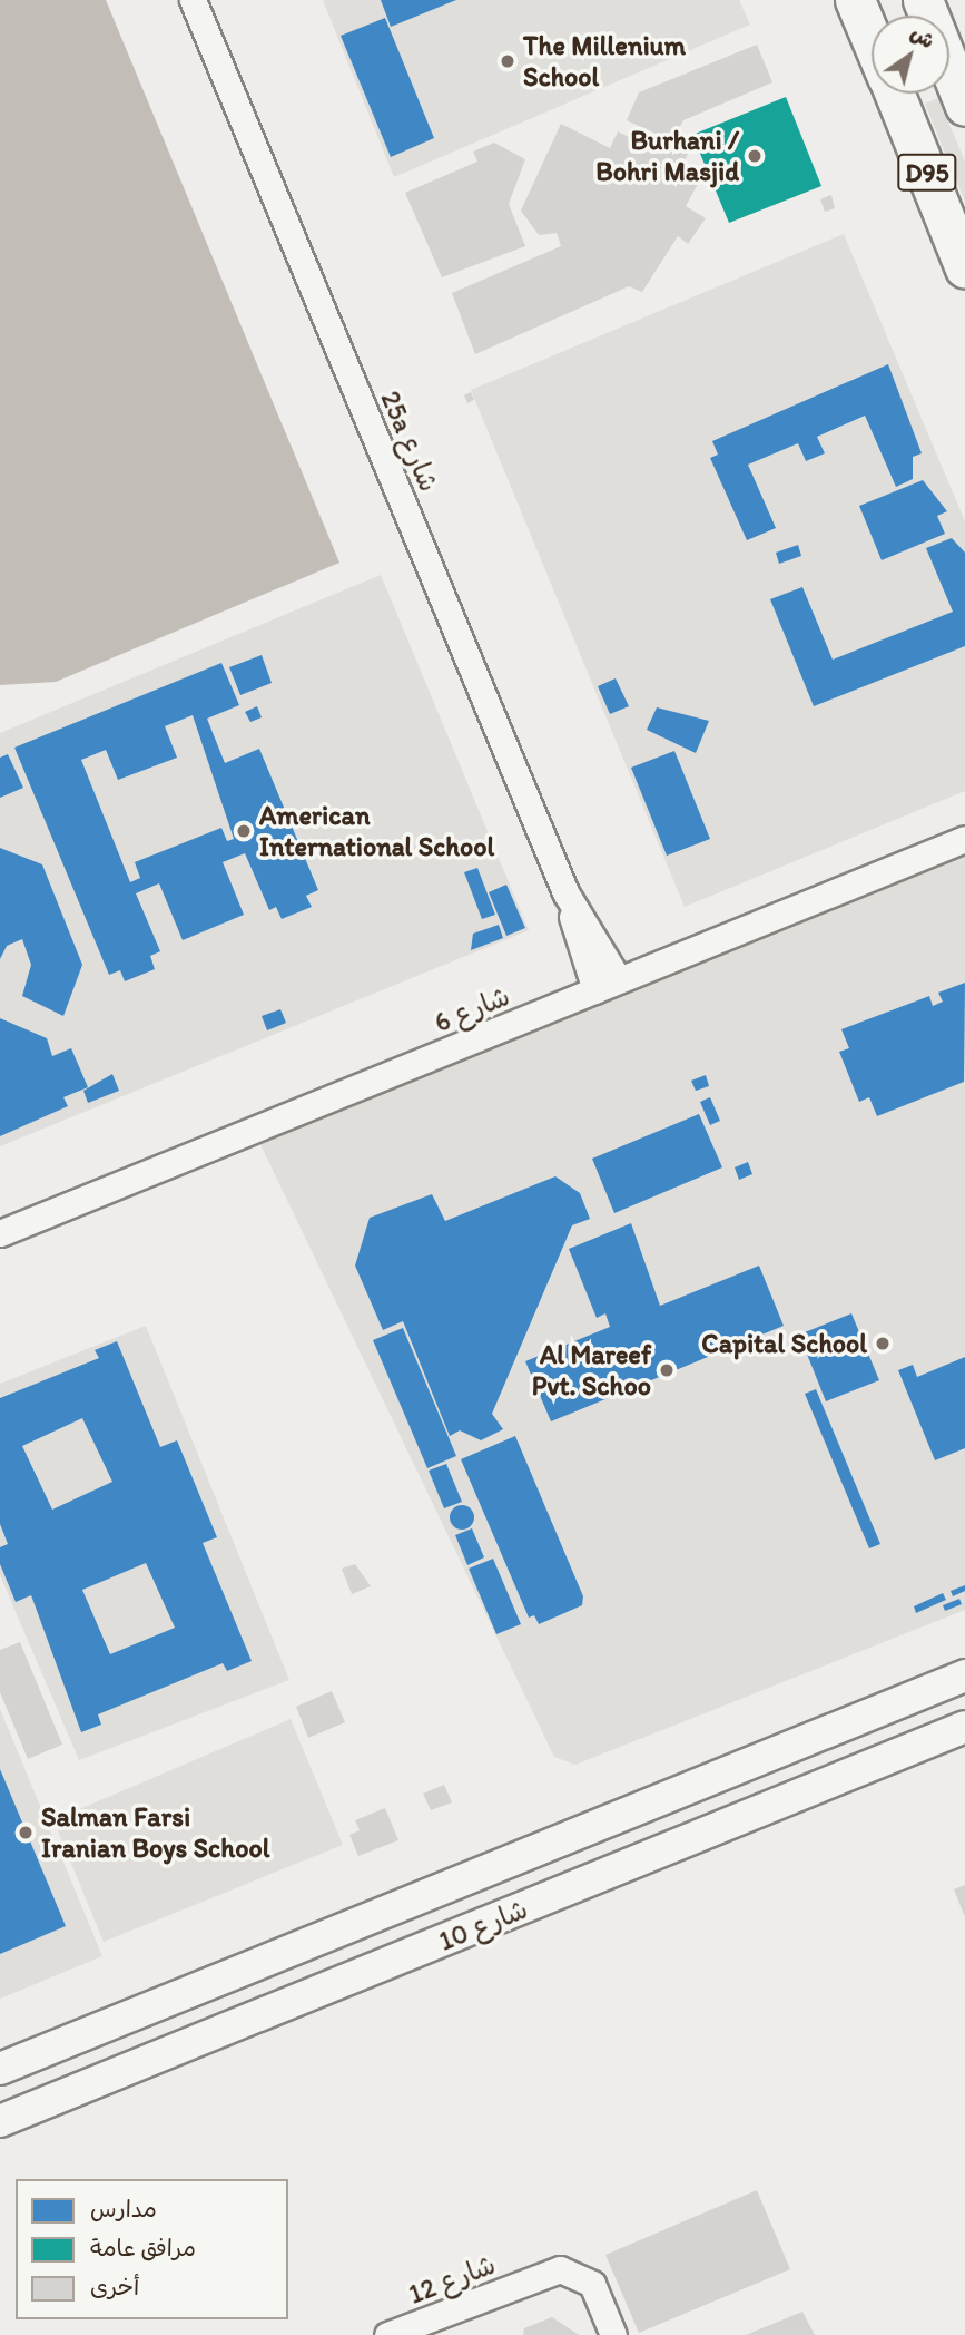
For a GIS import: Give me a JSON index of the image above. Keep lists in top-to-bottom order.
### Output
{
  "streets": {
    "main road": ["D95"],
    "street": [
      "25a شارع",
      "شارع 6",
      "شارع 10",
      "شارع 12"
    ]
  },
  "crossings": [
    ["25a شارع", "شارع 6"]
  ],
  "places": [
    "The Millenium School",
    "Burhani / Bohri Masjid",
    "American International School",
    "Capital School",
    "Al Mareef Pvt. Schoo",
    "Salman Farsi Iranian Boys School"
  ],
  "legend": ["مدارس", "مرافق عامة", "أخرى"],
  "north": "top right"
}
